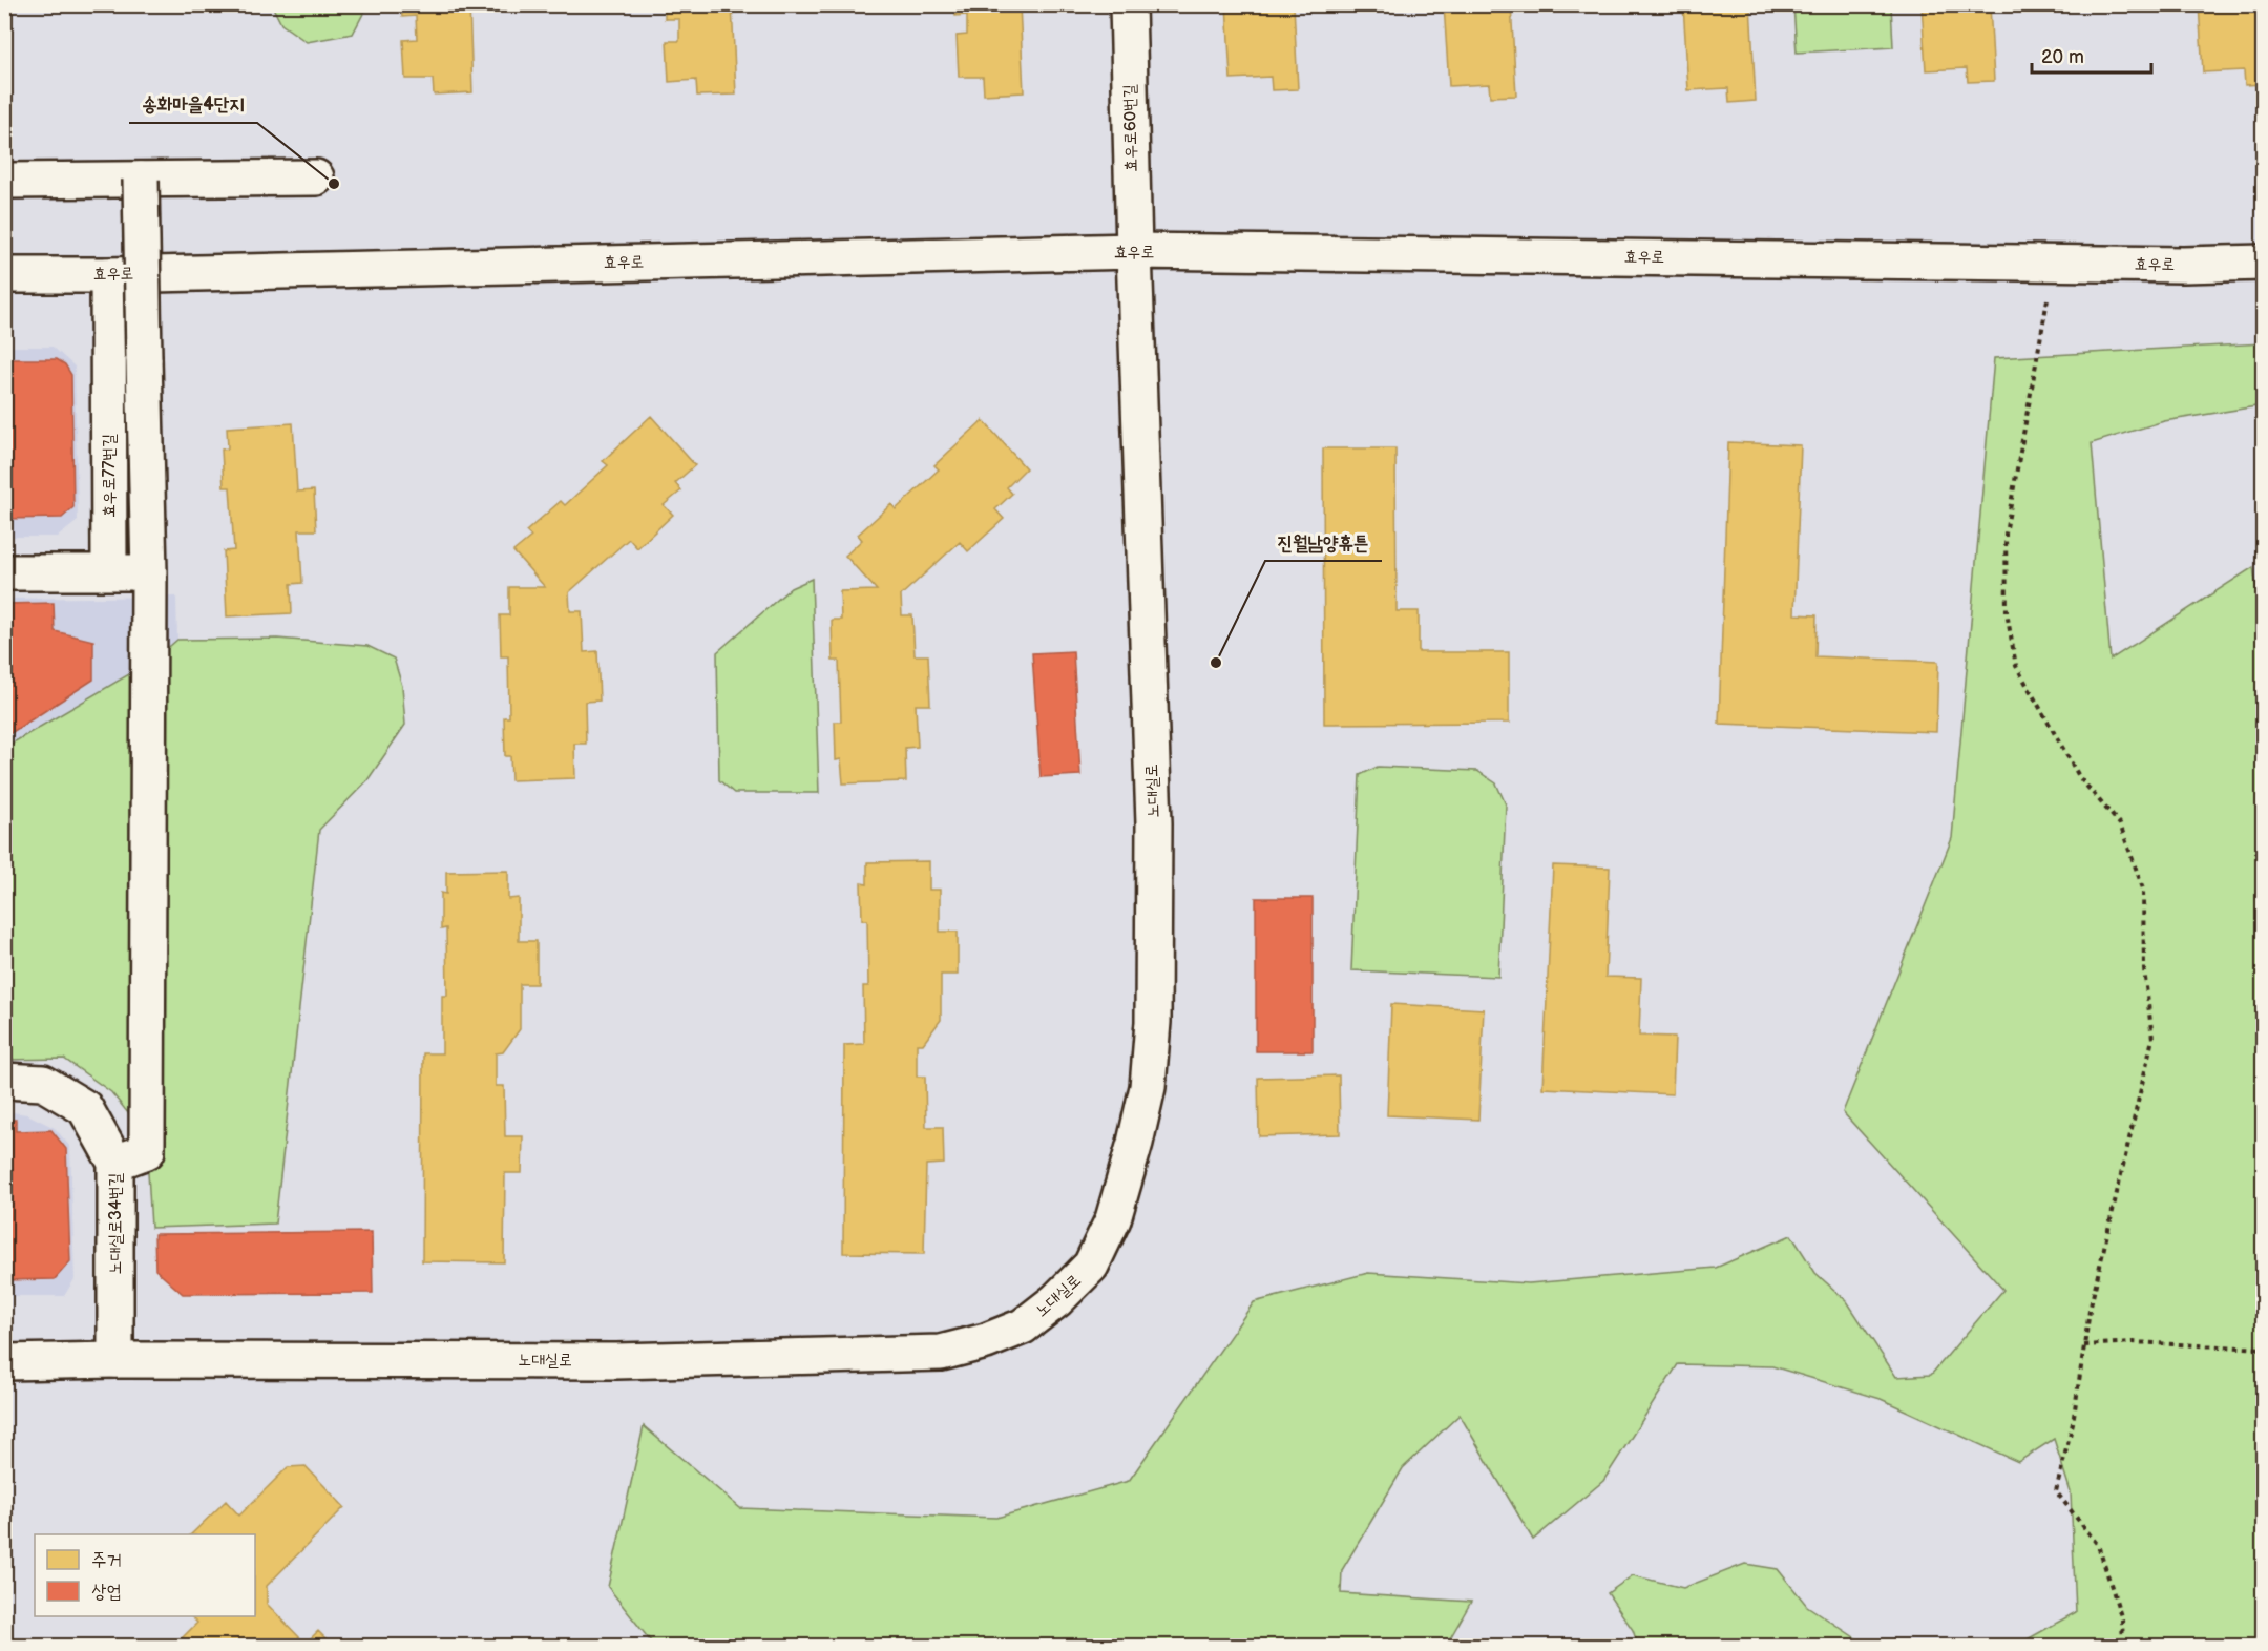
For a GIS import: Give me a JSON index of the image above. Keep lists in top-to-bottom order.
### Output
{
  "streets": {
    "main road": [
      "효우로60번길",
      "효우로",
      "효우로77번길",
      "노대실로",
      "노대실로34번길"
    ]
  },
  "crossings": [
    ["효우로60번길", "효우로"],
    ["효우로60번길", "노대실로"],
    ["효우로", "효우로77번길"],
    ["효우로", "노대실로"],
    ["노대실로", "노대실로34번길"]
  ],
  "places": ["송화마을4단지", "진월남양휴튼"],
  "legend": ["주거", "상업"],
  "scale_bar": "20 m"
}
